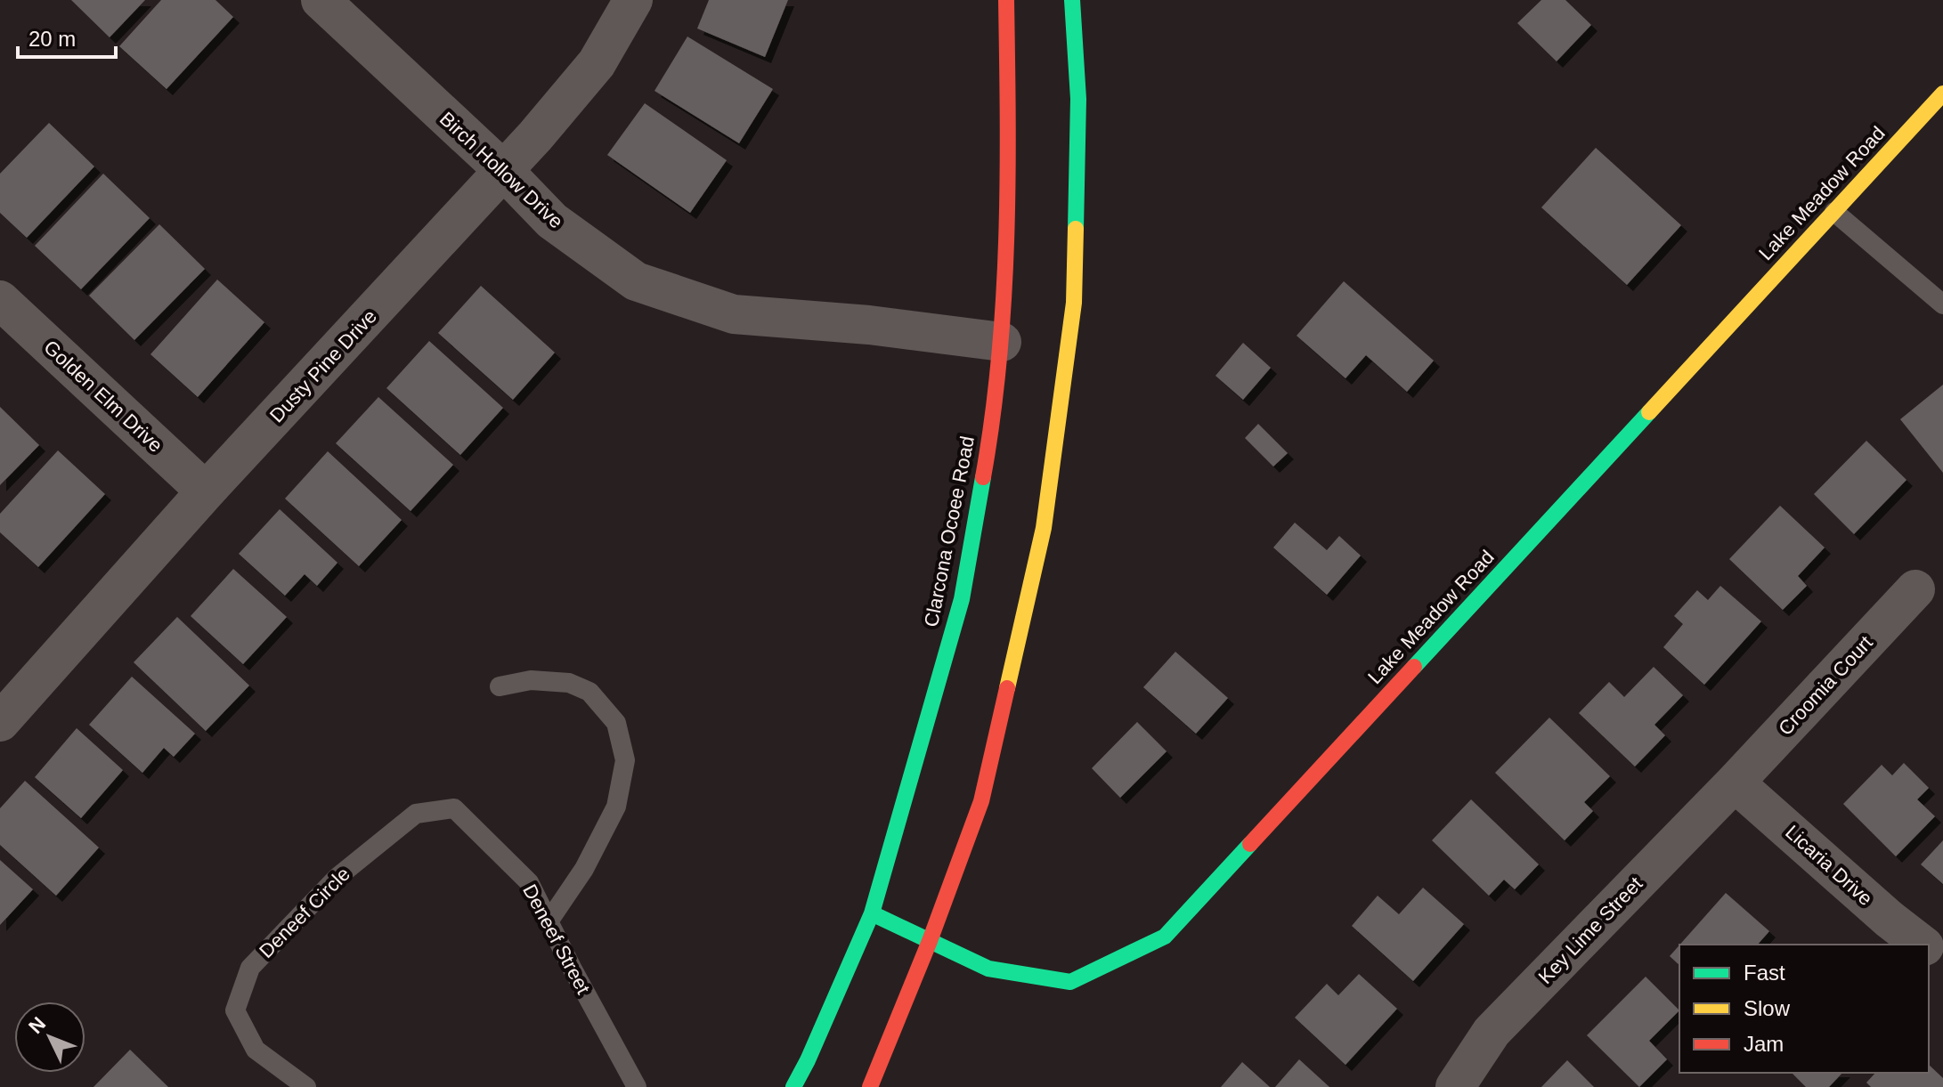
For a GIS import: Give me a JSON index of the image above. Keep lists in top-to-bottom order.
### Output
{
  "streets": {
    "street": [
      "Birch Hollow Drive",
      "Lake Meadow Road",
      "Dusty Pine Drive",
      "Golden Elm Drive",
      "Clarcona Ocoee Road",
      "Croomia Court",
      "Licaria Drive",
      "Key Lime Street"
    ],
    "lane": ["Deneef Circle", "Deneef Street"]
  },
  "crossings": [
    ["Birch Hollow Drive", "Dusty Pine Drive"],
    ["Birch Hollow Drive", "Clarcona Ocoee Road"],
    ["Lake Meadow Road", "Clarcona Ocoee Road"],
    ["Dusty Pine Drive", "Golden Elm Drive"],
    ["Croomia Court", "Licaria Drive"],
    ["Croomia Court", "Key Lime Street"],
    ["Licaria Drive", "Key Lime Street"],
    ["Deneef Circle", "Deneef Street"]
  ],
  "legend": ["Fast", "Slow", "Jam"],
  "scale_bar": "20 m",
  "north": "top left"
}
